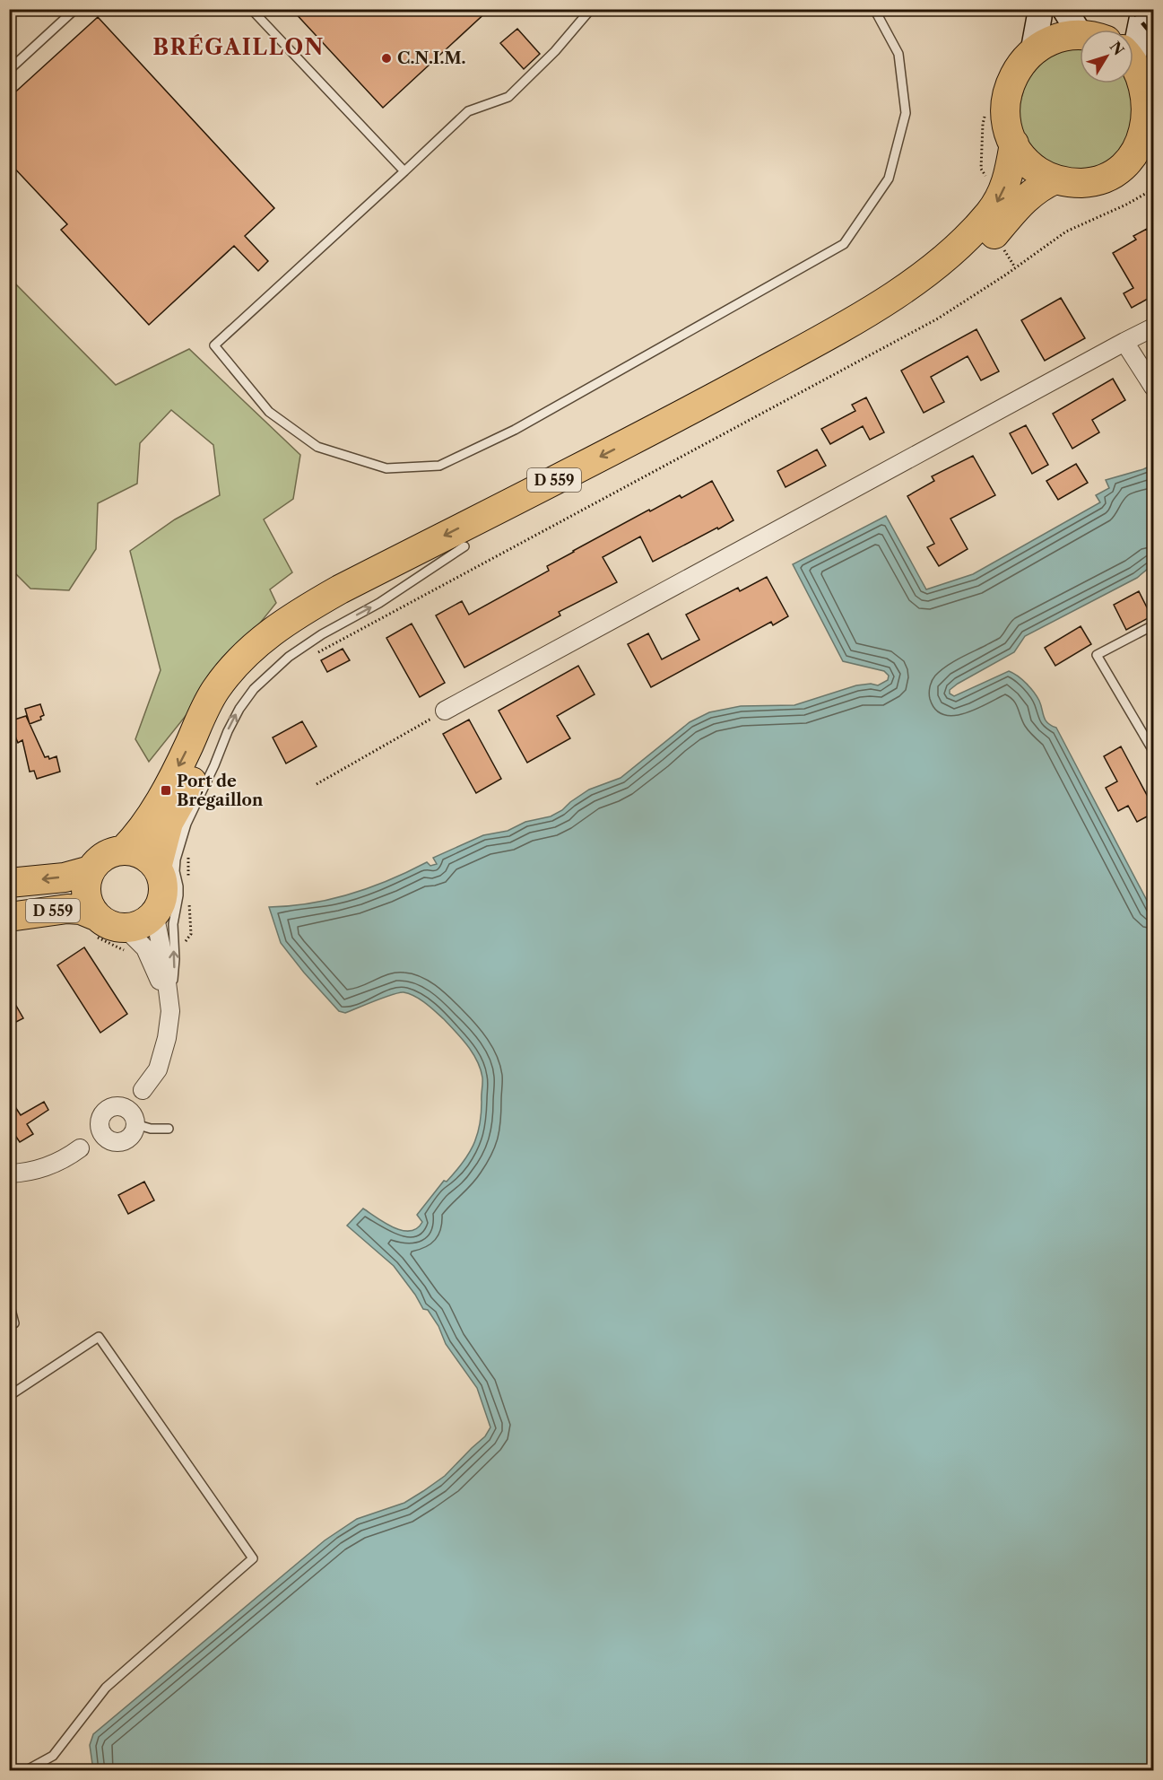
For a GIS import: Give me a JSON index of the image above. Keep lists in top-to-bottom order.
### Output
{
  "streets": {
    "main road": ["D 559"]
  },
  "districts": ["BRÉGAILLON"],
  "places": {
    "other": ["C.N.I.M."],
    "transit": ["Port de Brégaillon"]
  },
  "north": "top right"
}
